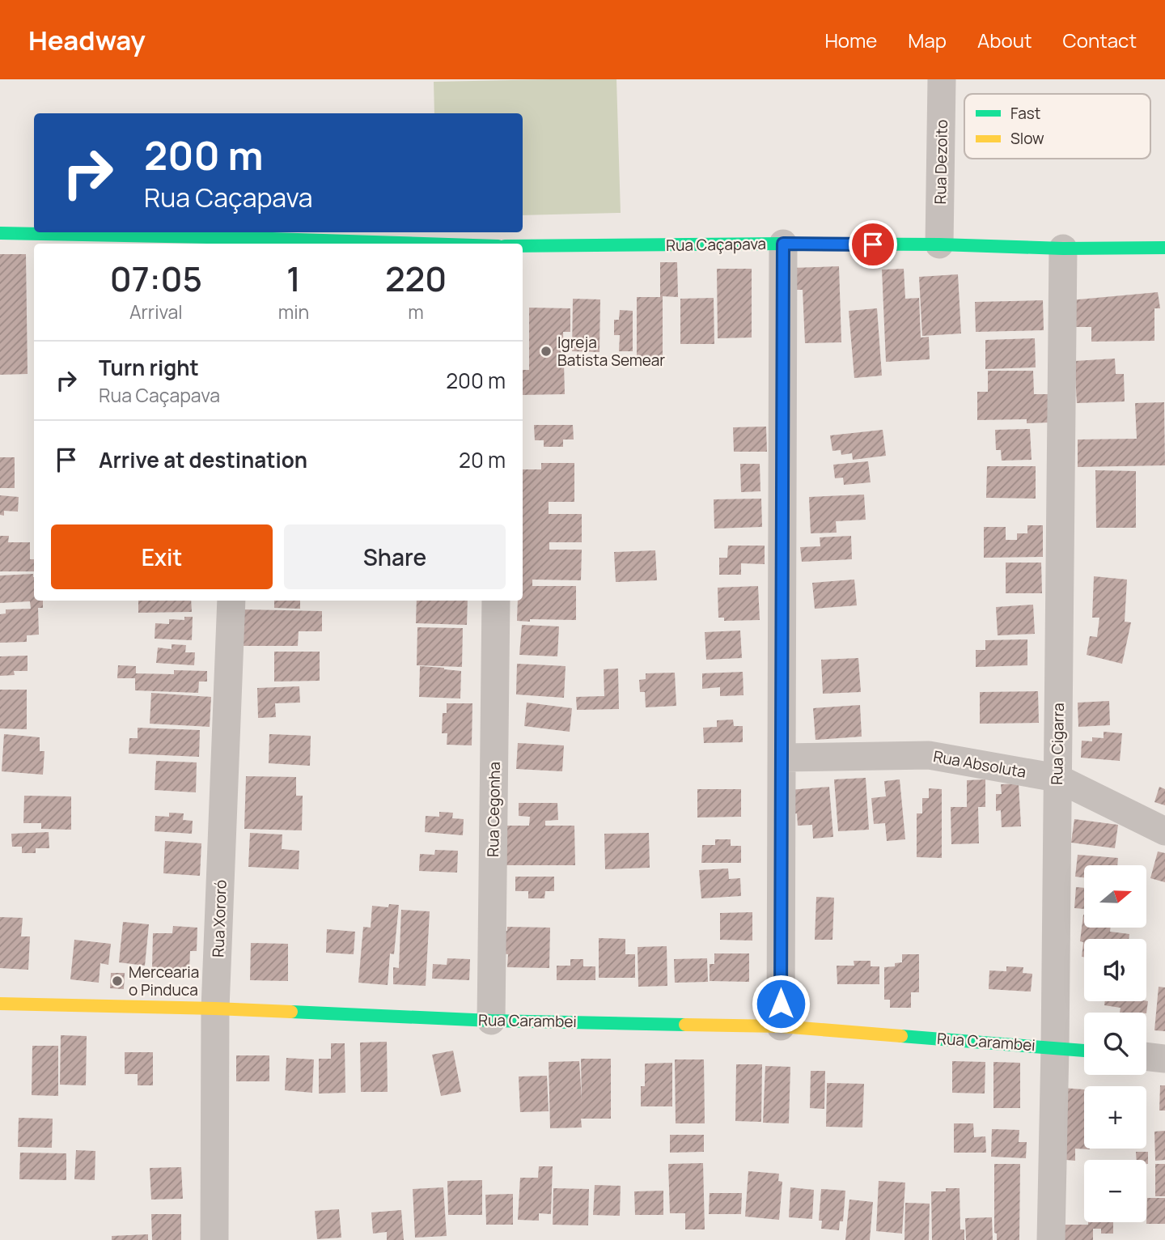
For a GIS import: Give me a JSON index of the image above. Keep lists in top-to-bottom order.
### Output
{
  "streets": {
    "street": [
      "Rua Dezoito",
      "Rua Caçapava",
      "Rua Cigarra",
      "Rua Absoluta",
      "Rua Cegonha",
      "Rua Xororó",
      "Rua Carambei"
    ]
  },
  "crossings": [
    ["Rua Dezoito", "Rua Caçapava"],
    ["Rua Caçapava", "Rua Cigarra"],
    ["Rua Cigarra", "Rua Absoluta"],
    ["Rua Cigarra", "Rua Carambei"],
    ["Rua Cegonha", "Rua Carambei"],
    ["Rua Xororó", "Rua Carambei"]
  ],
  "places": ["Igreja Batista Semear", "Mercearia o Pinduca"],
  "legend": ["Fast", "Slow"],
  "north": "right",
  "page": {
    "header": "Headway",
    "nav": [
      "Home",
      "Map",
      "About",
      "Contact"
    ],
    "turn": ["200 m", "Rua Caçapava"],
    "eta": [
      "07:05",
      "Arrival",
      "1",
      "min",
      "220",
      "m"
    ],
    "list": [
      {
        "name": "Turn right",
        "note": "Rua Caçapava",
        "value": "200 m"
      },
      {
        "name": "Arrive at destination",
        "value": "20 m"
      }
    ],
    "buttons": ["Exit", "Share"],
    "map_buttons": ["+", "−"]
  }
}
